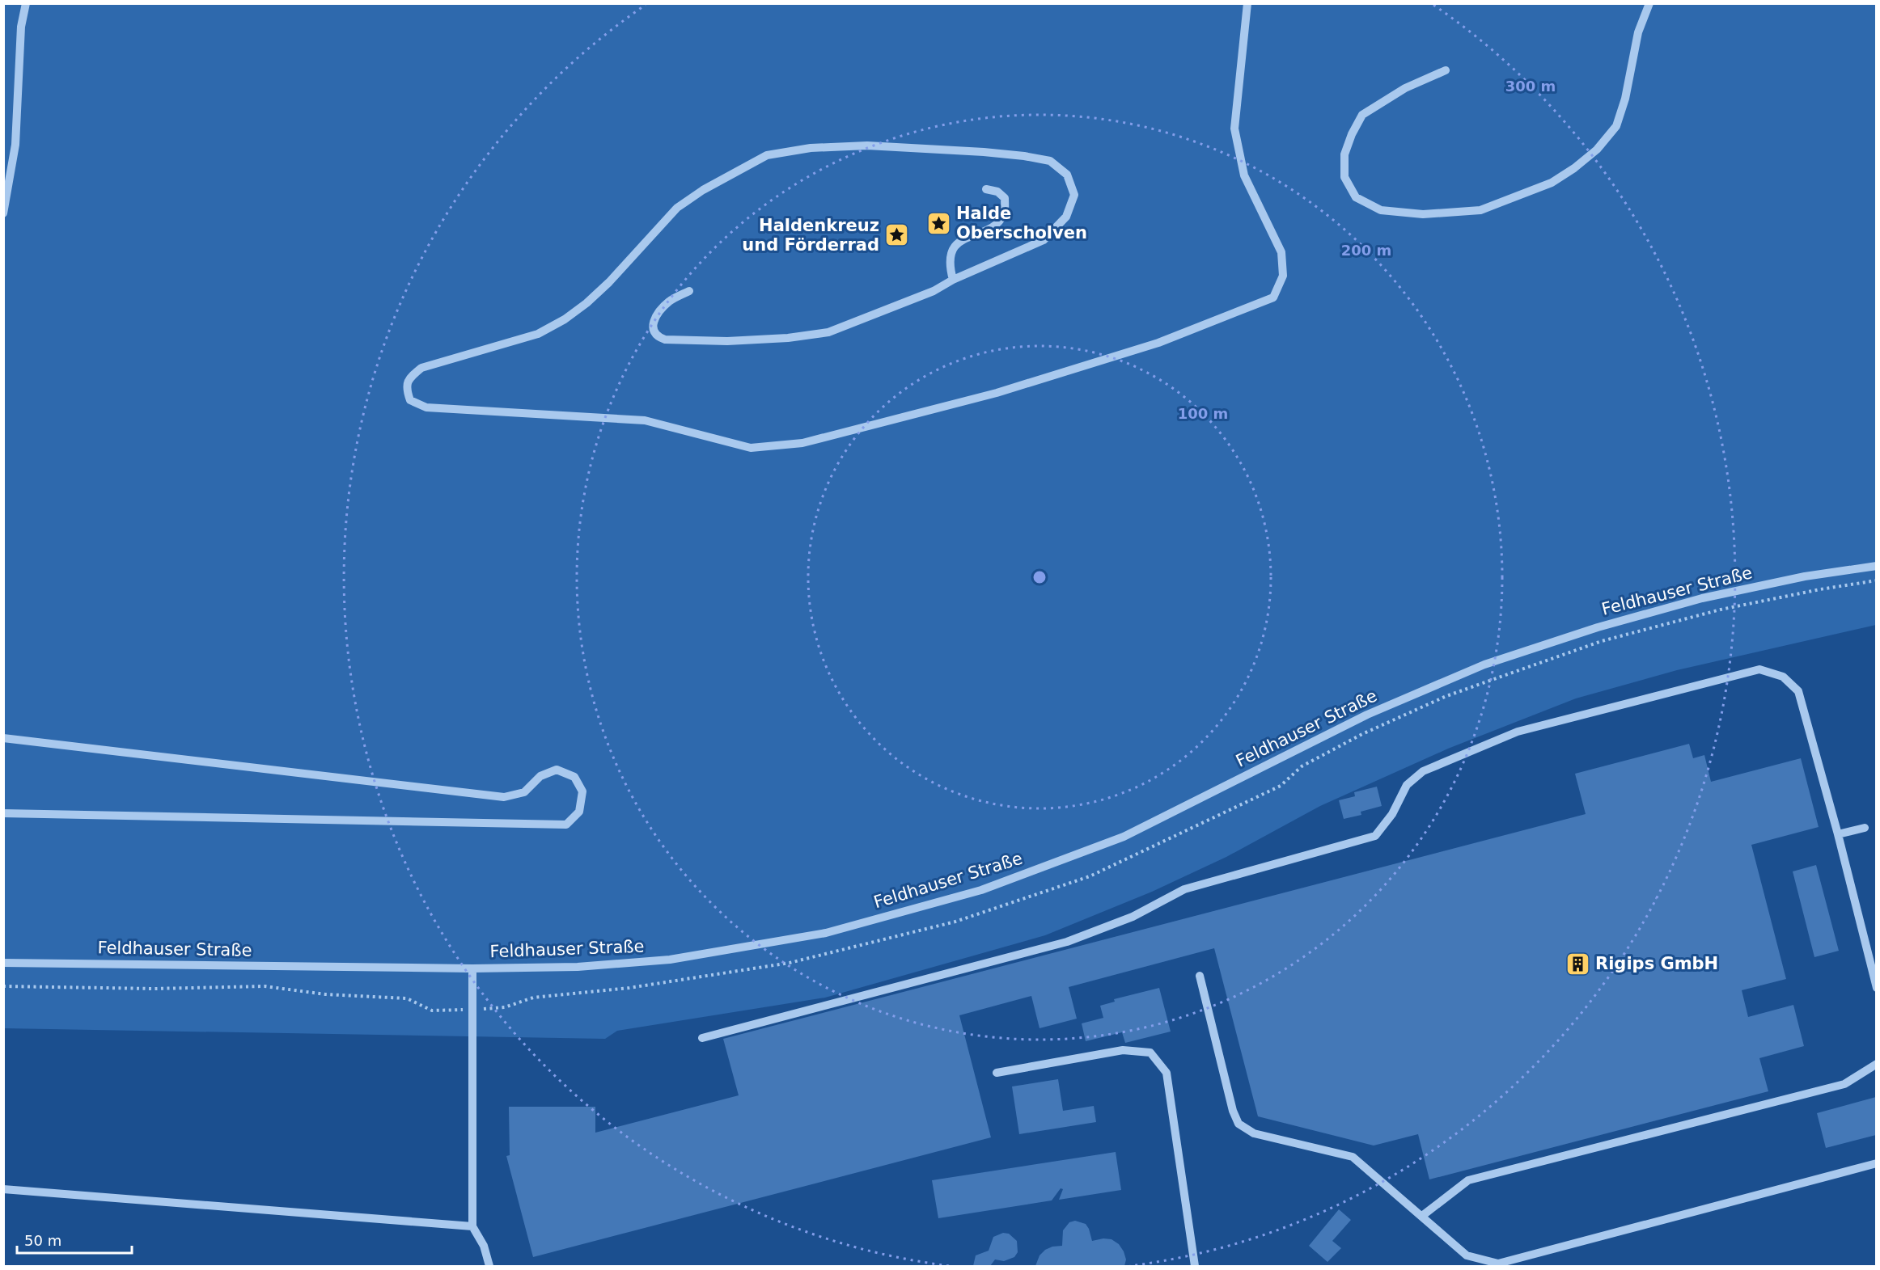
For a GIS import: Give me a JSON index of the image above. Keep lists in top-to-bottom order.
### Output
{
  "streets": {
    "street": ["Feldhauser Straße"]
  },
  "places": {
    "place": ["Halde Oberscholven", "Haldenkreuz und Förderrad"],
    "building": ["Rigips GmbH"]
  },
  "scale_bar": "50 m",
  "rings": ["300 m", "200 m", "100 m"]
}
